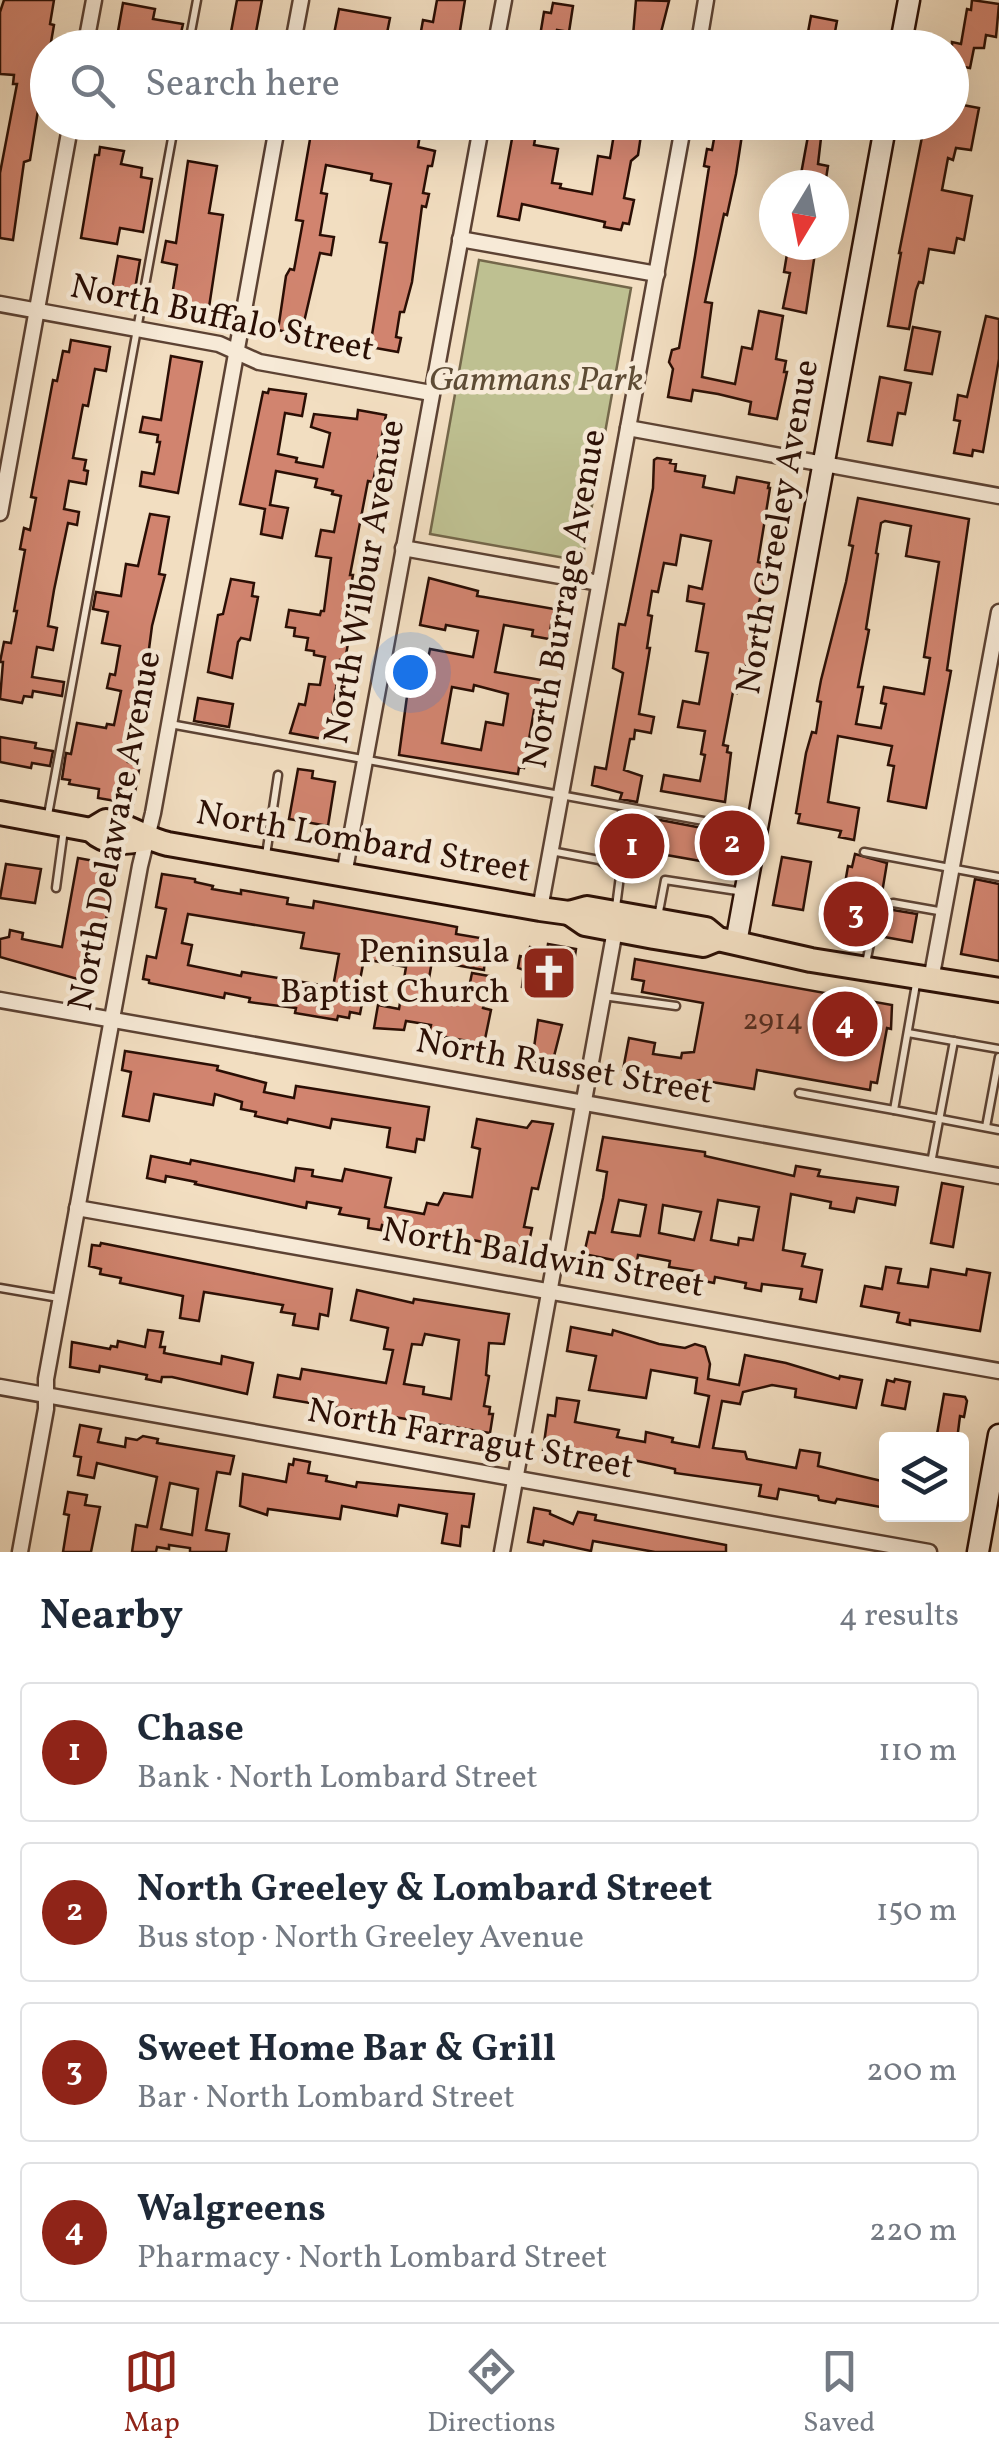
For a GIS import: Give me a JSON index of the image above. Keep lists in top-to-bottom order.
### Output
{
  "streets": {
    "main road": ["North Lombard Street"],
    "street": [
      "North Buffalo Street",
      "North Greeley Avenue",
      "North Wilbur Avenue",
      "North Burrage Avenue",
      "North Delaware Avenue",
      "North Russet Street",
      "North Baldwin Street",
      "North Farragut Street"
    ]
  },
  "crossings": [
    ["North Buffalo Street", "North Wilbur Avenue"],
    ["North Buffalo Street", "North Delaware Avenue"],
    ["North Greeley Avenue", "North Lombard Street"],
    ["North Wilbur Avenue", "North Lombard Street"],
    ["North Burrage Avenue", "North Lombard Street"],
    ["North Delaware Avenue", "North Lombard Street"],
    ["North Delaware Avenue", "North Russet Street"],
    ["North Delaware Avenue", "North Baldwin Street"],
    ["North Delaware Avenue", "North Farragut Street"]
  ],
  "parks": ["Gammans Park"],
  "places": {
    "church": ["Peninsula Baptist Church"]
  },
  "house_numbers": ["2914"],
  "north": "bottom",
  "page": {
    "search": "Search here",
    "pins": [
      "2",
      "1",
      "3",
      "4"
    ],
    "heading": ["Nearby", "4 results"],
    "list": [
      {
        "mark": "1",
        "name": "Chase",
        "note": "Bank · North Lombard Street",
        "value": "110 m"
      },
      {
        "mark": "2",
        "name": "North Greeley & Lombard Street",
        "note": "Bus stop · North Greeley Avenue",
        "value": "150 m"
      },
      {
        "mark": "3",
        "name": "Sweet Home Bar & Grill",
        "note": "Bar · North Lombard Street",
        "value": "200 m"
      },
      {
        "mark": "4",
        "name": "Walgreens",
        "note": "Pharmacy · North Lombard Street",
        "value": "220 m"
      }
    ],
    "nav": ["Map", "Directions", "Saved"]
  }
}
